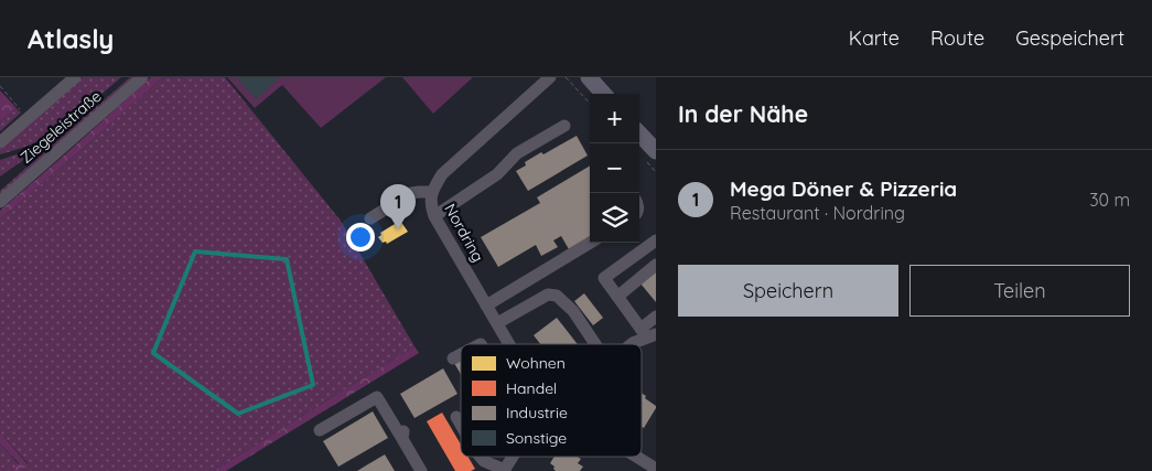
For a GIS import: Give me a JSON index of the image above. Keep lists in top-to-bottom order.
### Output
{
  "streets": {
    "street": ["Ziegeleistraße", "Nordring"]
  },
  "legend": [
    "Wohnen",
    "Handel",
    "Industrie",
    "Sonstige"
  ],
  "page": {
    "header": "Atlasly",
    "nav": ["Karte", "Route", "Gespeichert"],
    "heading": "In der Nähe",
    "map_buttons": ["+", "−"],
    "list": [
      {
        "mark": "1",
        "name": "Mega Döner & Pizzeria",
        "note": "Restaurant · Nordring",
        "value": "30 m"
      }
    ],
    "pins": "1",
    "buttons": ["Speichern", "Teilen"]
  }
}
